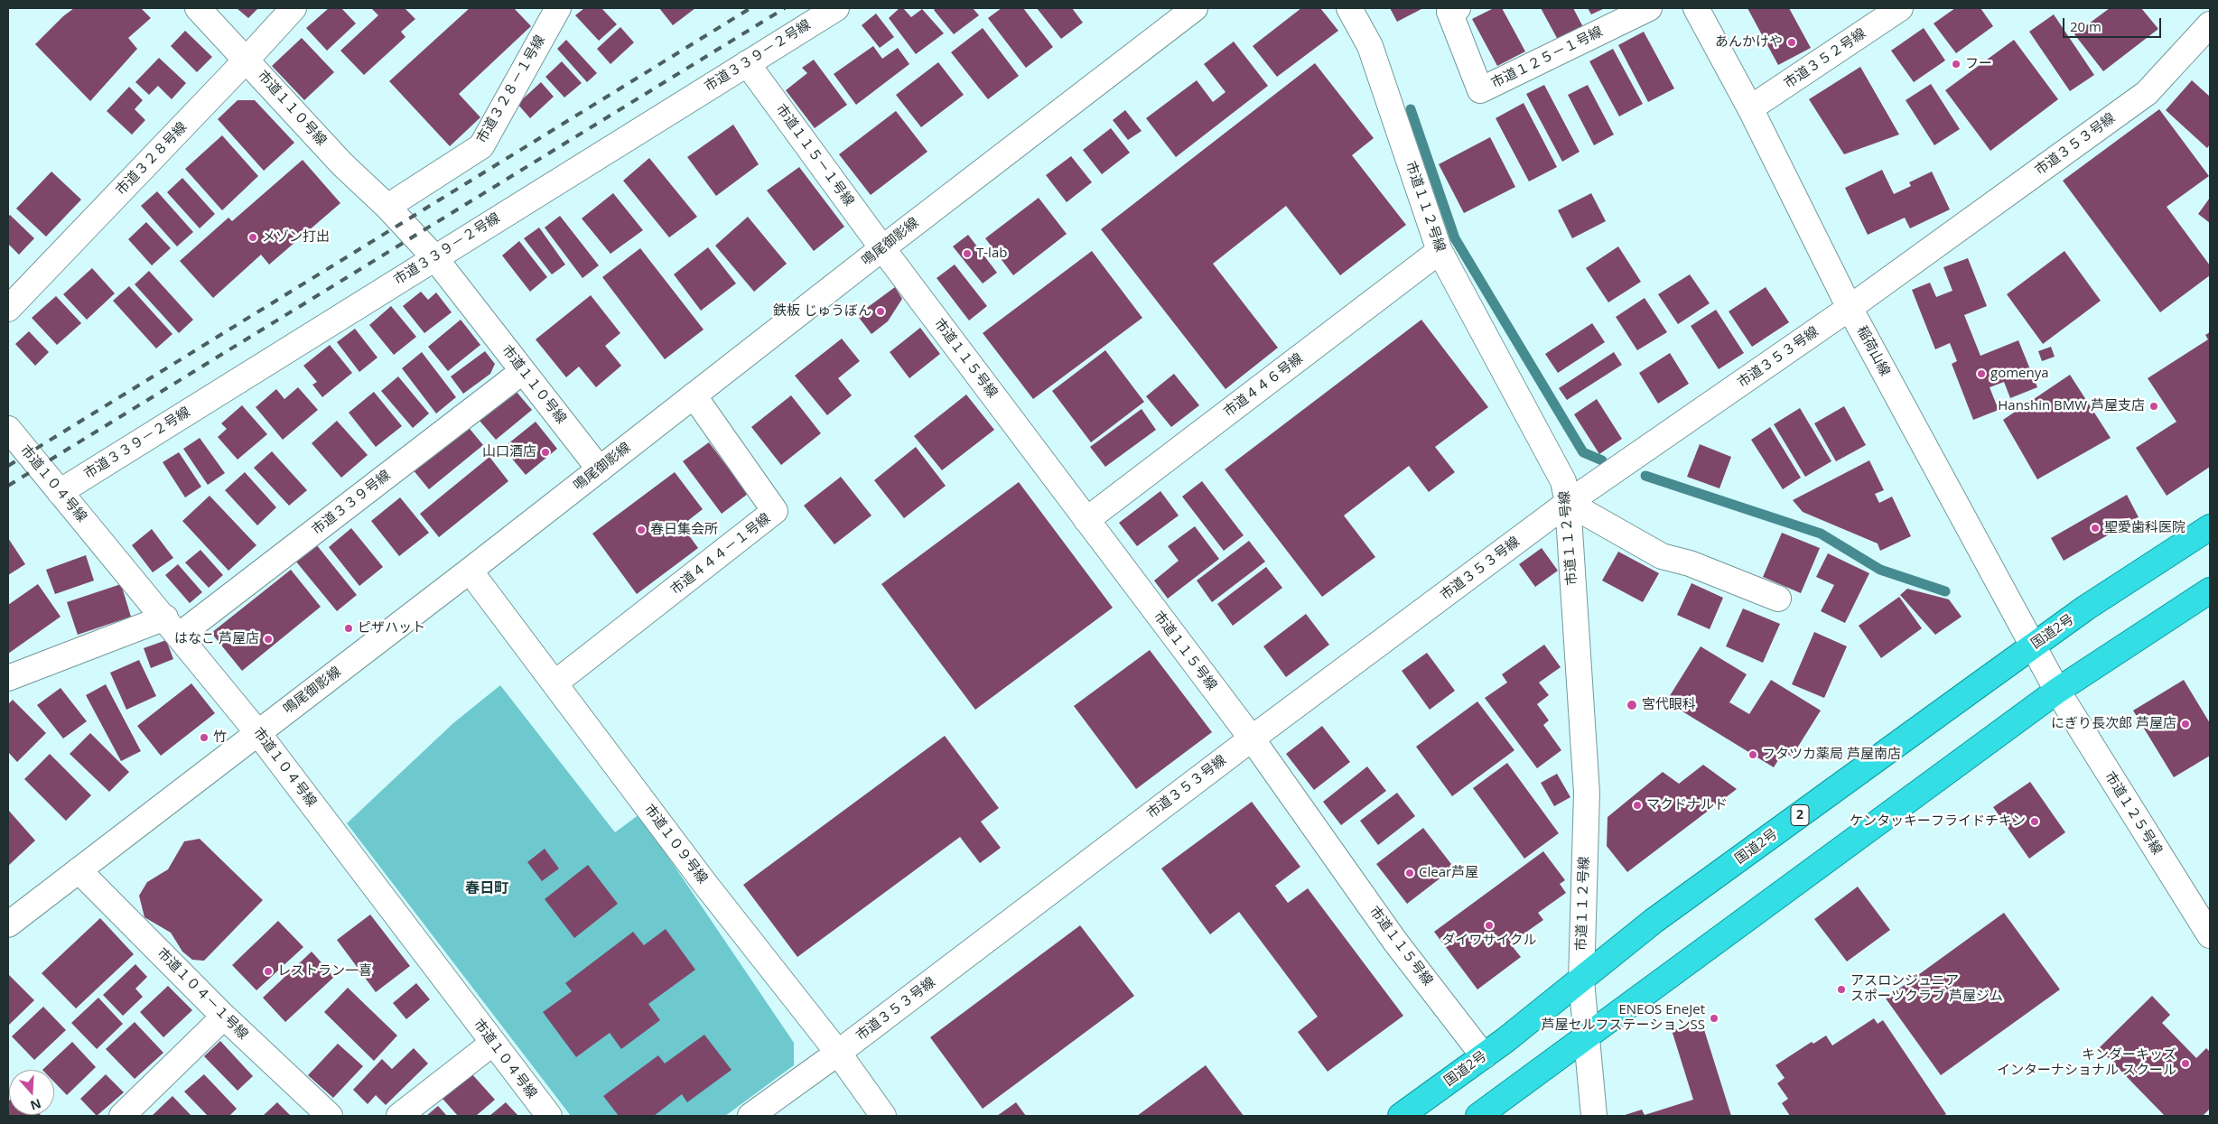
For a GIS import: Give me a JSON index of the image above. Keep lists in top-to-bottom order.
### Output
{
  "streets": {
    "highway": ["国道2号", "2"],
    "street": [
      "市道３３９－２号線",
      "市道１２５－１号線",
      "市道３５２号線",
      "市道３２８－１号線",
      "市道１１０号線",
      "市道３５３号線",
      "市道１１５－１号線",
      "市道３２８号線",
      "市道１１２号線",
      "鳴尾御影線",
      "稲荷山線",
      "市道１１５号線",
      "市道４４６号線",
      "市道１０４号線",
      "市道３３９号線",
      "市道４４４－１号線",
      "市道１２５号線",
      "市道１０９号線",
      "市道１０４－１号線"
    ]
  },
  "crossings": [
    ["市道３３９－２号線", "市道１１０号線"],
    ["市道３３９－２号線", "市道１１５－１号線"],
    ["市道３３９－２号線", "市道１０４号線"],
    ["市道３５２号線", "稲荷山線"],
    ["市道３２８－１号線", "市道１１０号線"],
    ["市道１１０号線", "市道３２８号線"],
    ["市道１１０号線", "鳴尾御影線"],
    ["市道１１０号線", "市道３３９号線"],
    ["市道３５３号線", "市道１１２号線"],
    ["市道３５３号線", "稲荷山線"],
    ["市道３５３号線", "市道１１５号線"],
    ["市道３５３号線", "市道１０９号線"],
    ["市道１１５－１号線", "鳴尾御影線"],
    ["市道１１５－１号線", "市道１１５号線"],
    ["市道１１２号線", "市道４４６号線"],
    ["市道１１２号線", "国道2号"],
    ["鳴尾御影線", "市道１１５号線"],
    ["鳴尾御影線", "市道１０４号線"],
    ["鳴尾御影線", "市道４４４－１号線"],
    ["鳴尾御影線", "市道１０９号線"],
    ["鳴尾御影線", "市道１０４－１号線"],
    ["稲荷山線", "国道2号"],
    ["稲荷山線", "市道１２５号線"],
    ["市道１１５号線", "市道４４６号線"],
    ["市道１１５号線", "国道2号"],
    ["市道１０４号線", "市道３３９号線"],
    ["市道４４４－１号線", "市道１０９号線"]
  ],
  "districts": ["春日町"],
  "places": [
    "あんかけや",
    "フー",
    "メゾン打出",
    "T-lab",
    "鉄板 じゅうぼん",
    "gomenya",
    "Hanshin BMW 芦屋支店",
    "山口酒店",
    "聖愛歯科医院",
    "春日集会所",
    "ピザハット",
    "はなこ 芦屋店",
    "宮代眼科",
    "にぎり長次郎 芦屋店",
    "竹",
    "フタツカ薬局 芦屋南店",
    "マクドナルド",
    "ケンタッキーフライドチキン",
    "Clear芦屋",
    "ダイワサイクル",
    "レストラン一喜",
    "アスロンジュニア スポーツクラブ 芦屋ジム",
    "ENEOS EneJet 芦屋セルフステーションSS",
    "キンダーキッズ インターナショナル スクール"
  ],
  "scale_bar": "20 m",
  "north": "bottom"
}
